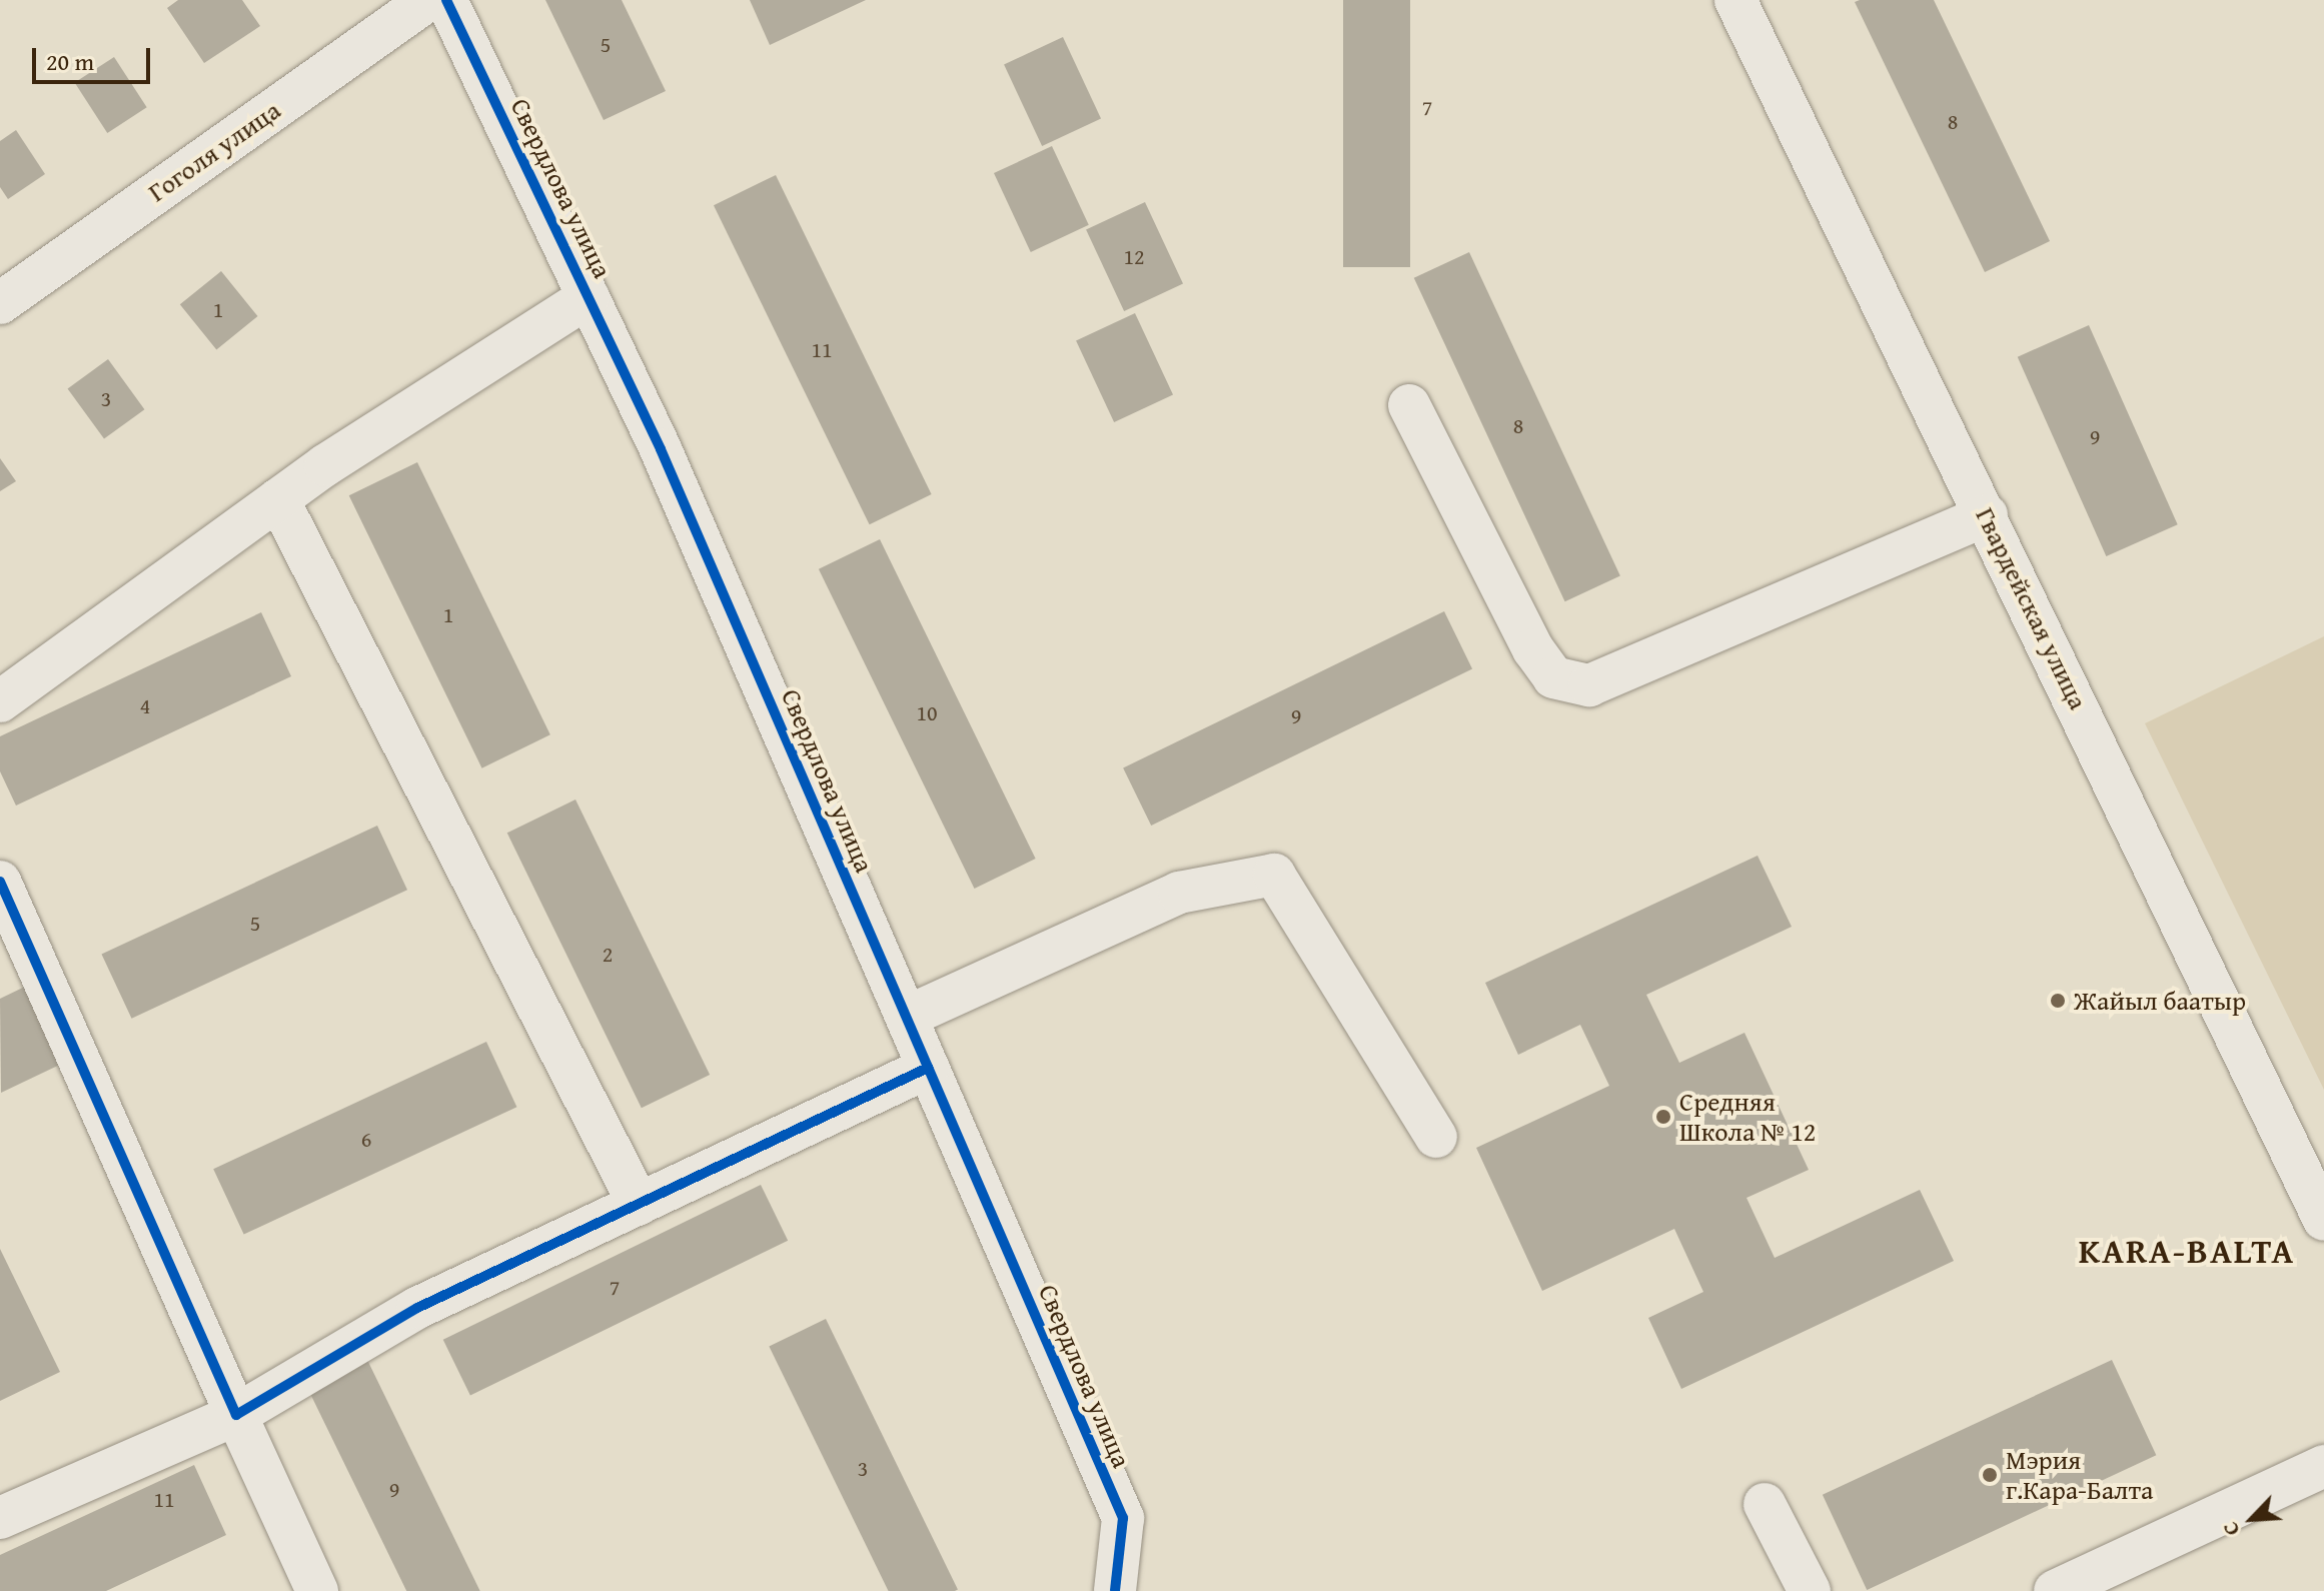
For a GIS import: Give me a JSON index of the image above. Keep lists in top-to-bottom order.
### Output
{
  "streets": {
    "street": ["Гоголя улица", "Свердлова улица", "Гвардейская улица"]
  },
  "districts": ["KARA-BALTA"],
  "places": ["Жайыл баатыр", "Средняя Школа № 12", "Мэрия г.Кара-Балта"],
  "house_numbers": [
    "5",
    "7",
    "8",
    "12",
    "1",
    "11",
    "3",
    "8",
    "9",
    "1",
    "4",
    "10",
    "9",
    "5",
    "2",
    "6",
    "7",
    "3",
    "9",
    "11"
  ],
  "scale_bar": "20 m",
  "north": "bottom left"
}
